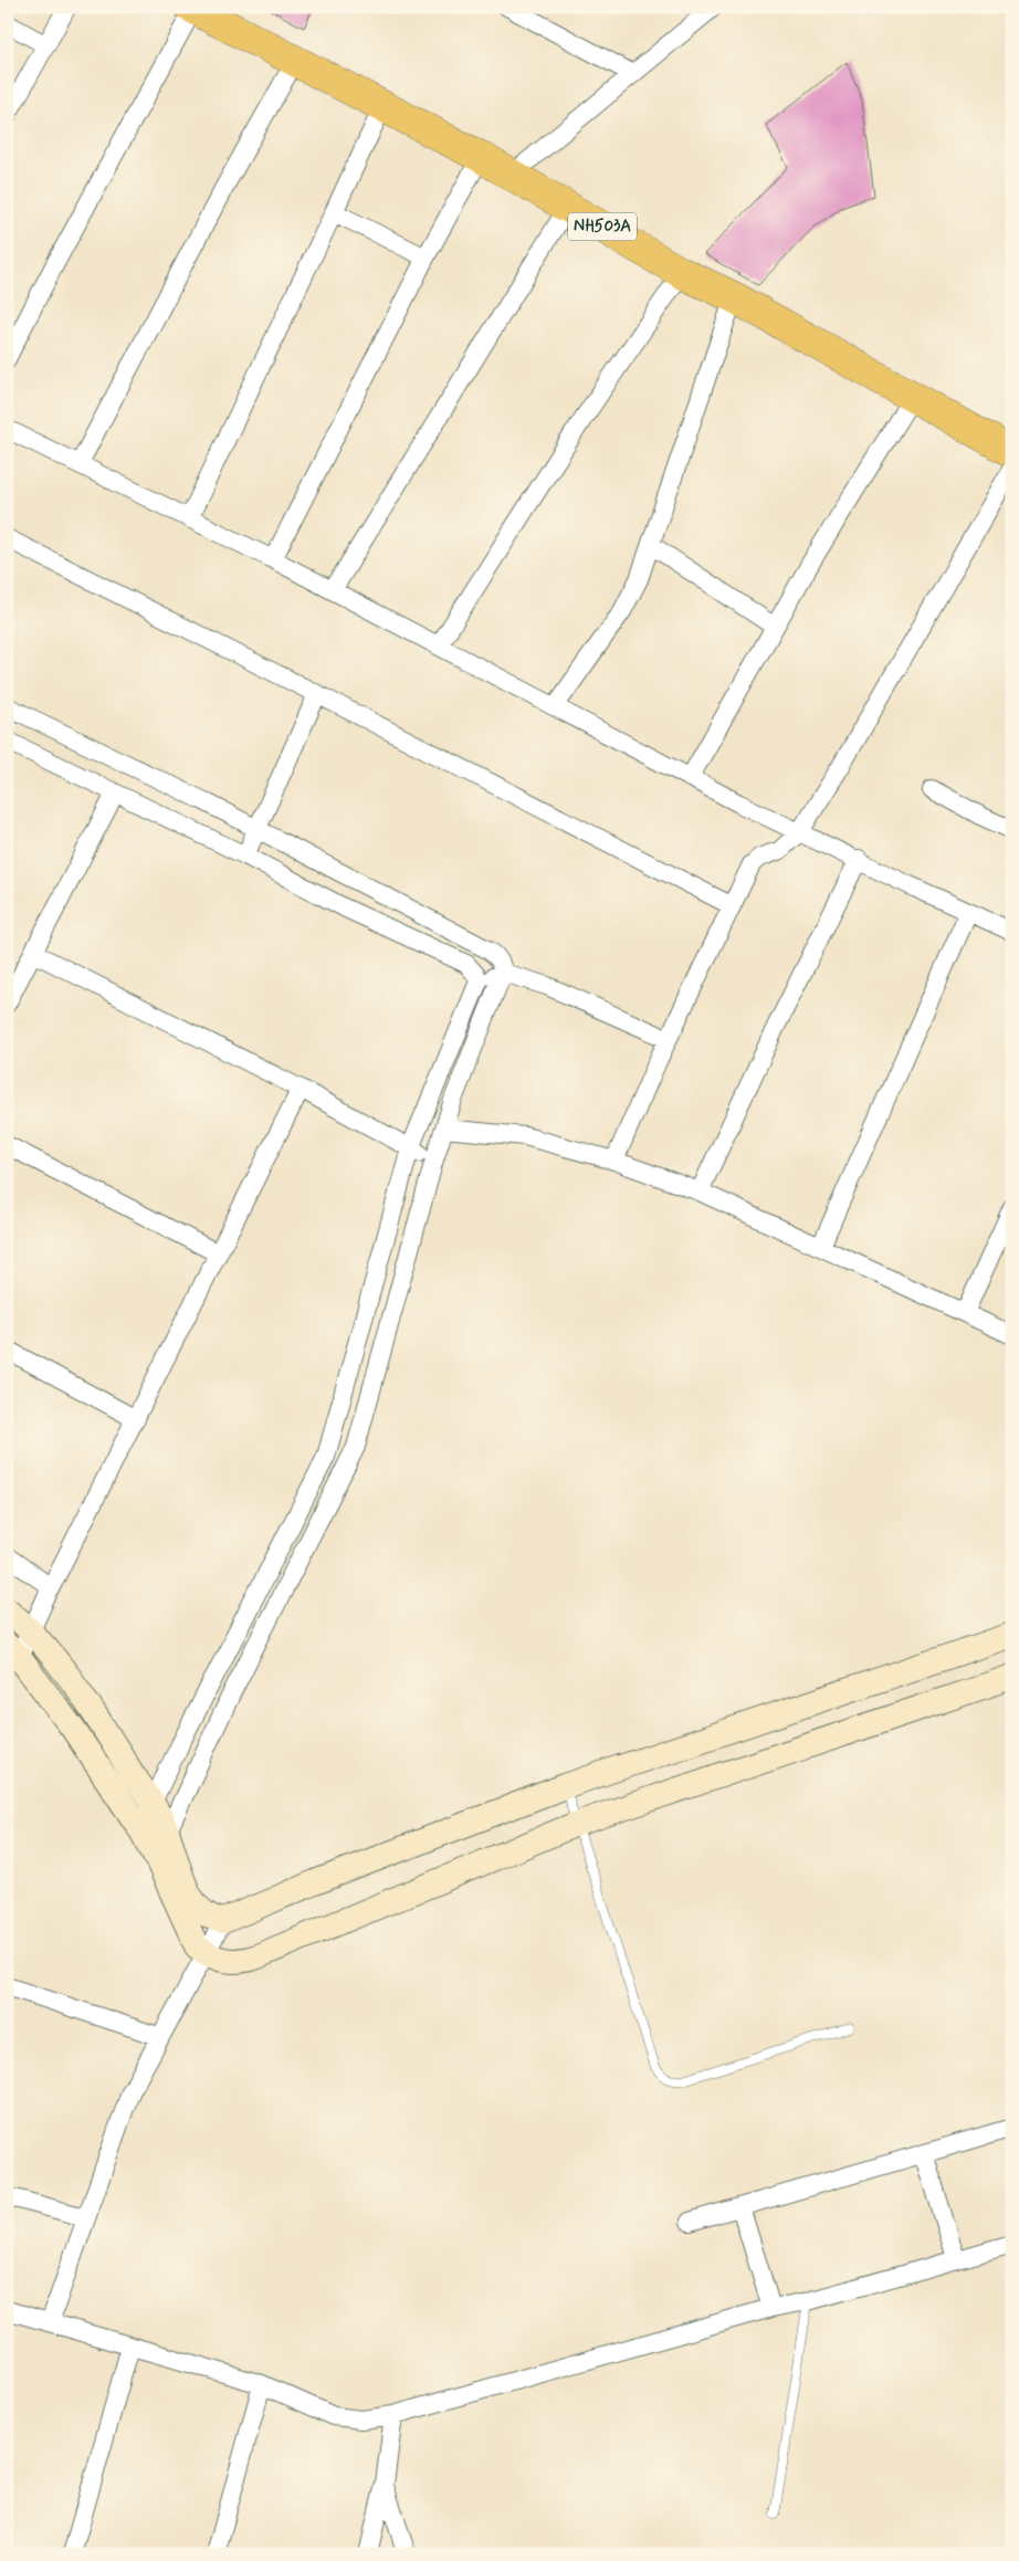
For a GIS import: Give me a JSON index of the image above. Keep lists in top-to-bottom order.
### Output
{
  "streets": {
    "highway": ["NH503A"]
  }
}
